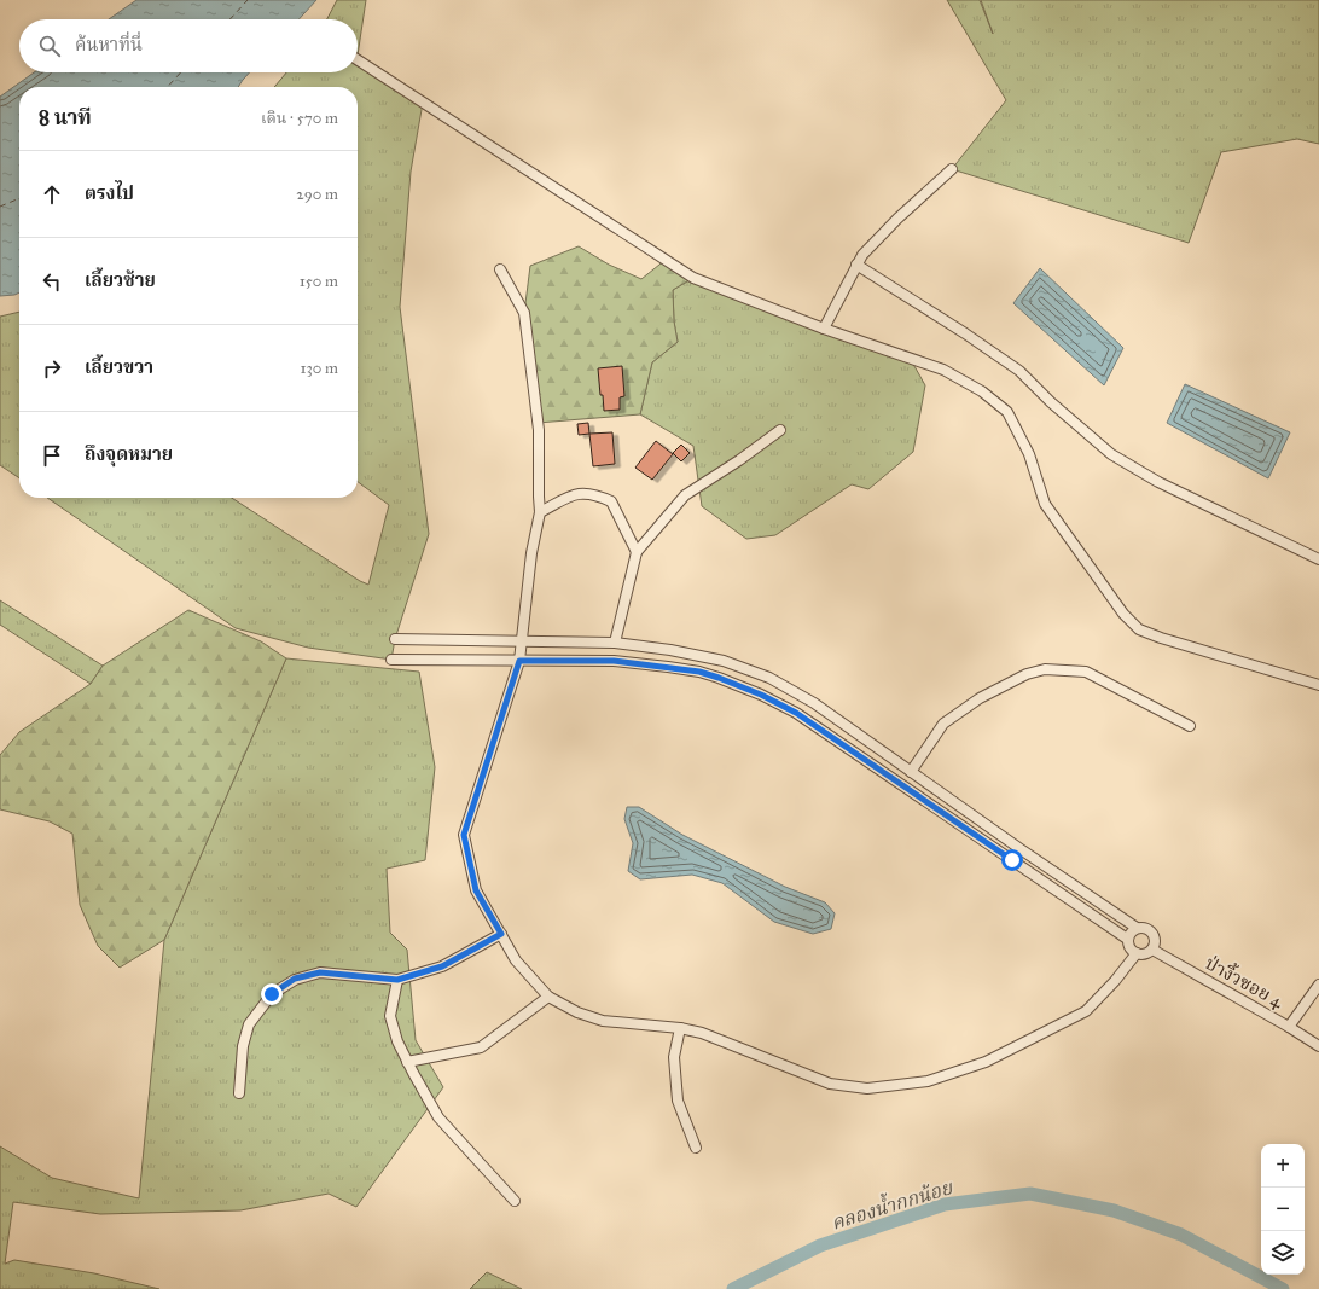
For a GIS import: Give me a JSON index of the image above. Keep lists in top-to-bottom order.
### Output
{
  "streets": {
    "street": ["ป่างิ้วซอย 4"]
  },
  "water": ["คลองน้ำกกน้อย"],
  "page": {
    "search": "ค้นหาที่นี่",
    "heading": ["8 นาที", "เดิน · 570 m"],
    "list": [
      ["ตรงไป", "290 m"],
      ["เลี้ยวซ้าย", "150 m"],
      ["เลี้ยวขวา", "130 m"],
      "ถึงจุดหมาย"
    ],
    "map_buttons": ["+", "−"]
  }
}
